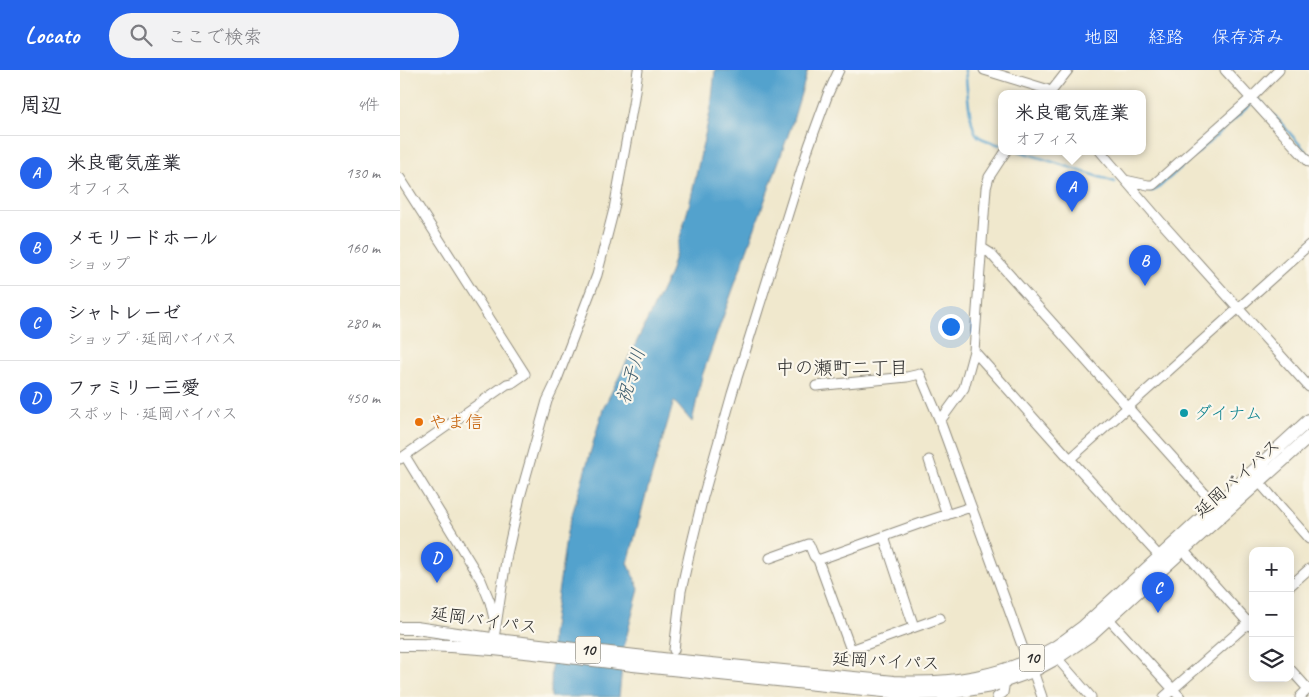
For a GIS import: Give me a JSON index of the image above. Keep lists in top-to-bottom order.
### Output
{
  "streets": {
    "highway": ["延岡バイパス", "10"]
  },
  "districts": ["中の瀬町二丁目"],
  "water": ["祝子川"],
  "places": ["ダイナム", "やま信"],
  "page": {
    "header": "Locato",
    "search": "ここで検索",
    "nav": ["地図", "経路", "保存済み"],
    "heading": ["周辺", "4件"],
    "popup": ["米良電気産業", "オフィス"],
    "list": [
      {
        "mark": "A",
        "name": "米良電気産業",
        "note": "オフィス",
        "value": "130 m"
      },
      {
        "mark": "B",
        "name": "メモリードホール",
        "note": "ショップ",
        "value": "160 m"
      },
      {
        "mark": "C",
        "name": "シャトレーゼ",
        "note": "ショップ · 延岡バイパス",
        "value": "280 m"
      },
      {
        "mark": "D",
        "name": "ファミリー三愛",
        "note": "スポット · 延岡バイパス",
        "value": "450 m"
      }
    ],
    "pins": [
      "A",
      "B",
      "D",
      "C"
    ],
    "map_buttons": ["+", "−"]
  }
}
